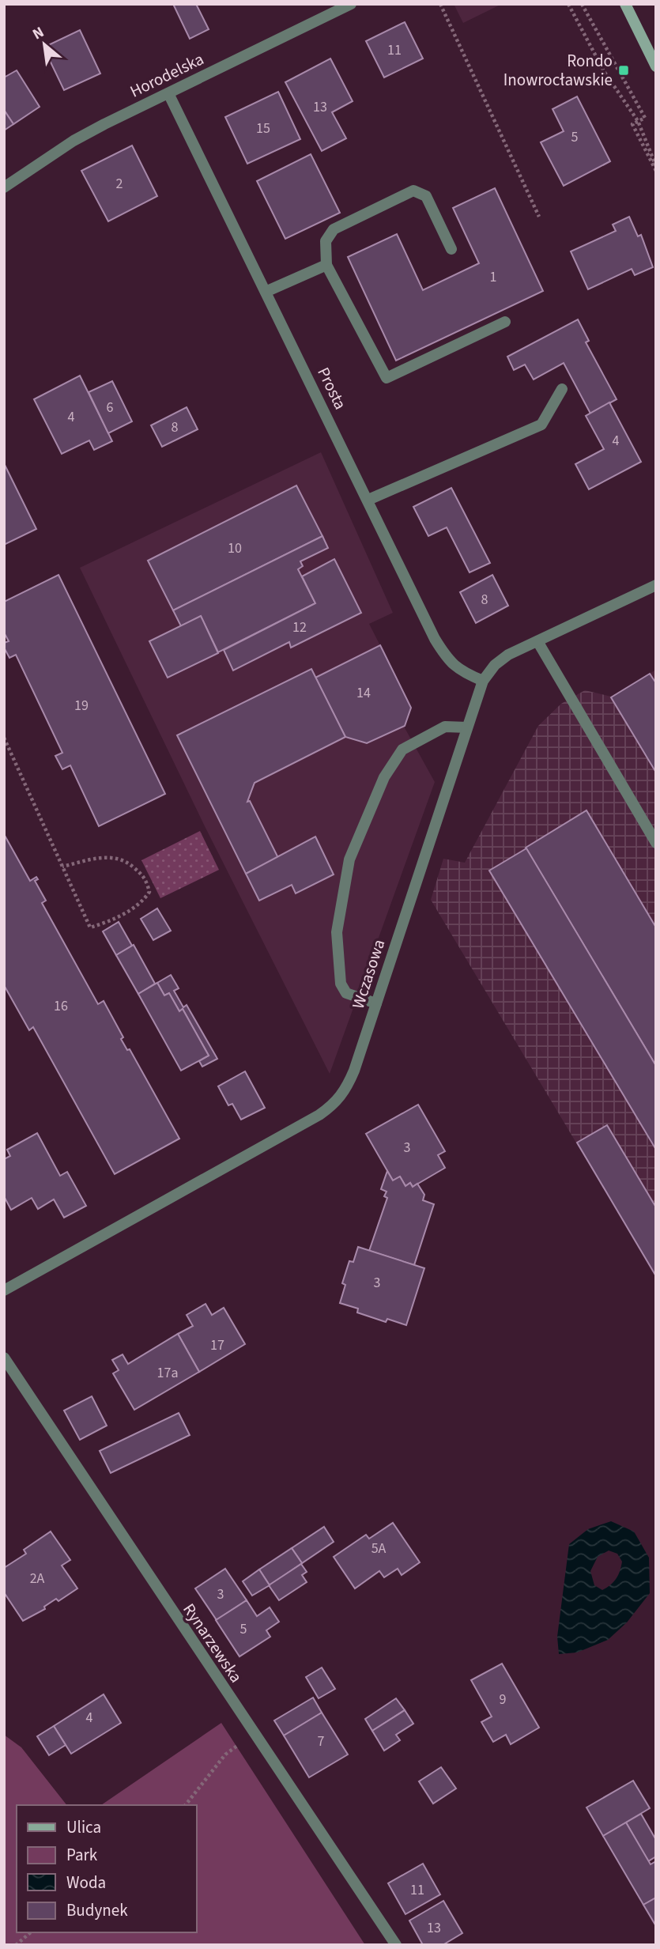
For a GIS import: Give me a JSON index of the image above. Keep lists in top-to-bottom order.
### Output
{
  "streets": {
    "street": [
      "Horodelska",
      "Prosta",
      "Wczasowa",
      "Rynarzewska"
    ]
  },
  "crossings": [
    ["Horodelska", "Prosta"],
    ["Prosta", "Wczasowa"]
  ],
  "places": {
    "transit": ["Rondo Inowrocławskie"]
  },
  "house_numbers": [
    "11",
    "13",
    "15",
    "5",
    "2",
    "1",
    "6",
    "4",
    "8",
    "4",
    "10",
    "8",
    "12",
    "14",
    "19",
    "16",
    "3",
    "3",
    "17",
    "17a",
    "5A",
    "2A",
    "3",
    "5",
    "9",
    "4",
    "7",
    "11",
    "13"
  ],
  "legend": [
    "Ulica",
    "Park",
    "Woda",
    "Budynek"
  ],
  "north": "top left"
}
